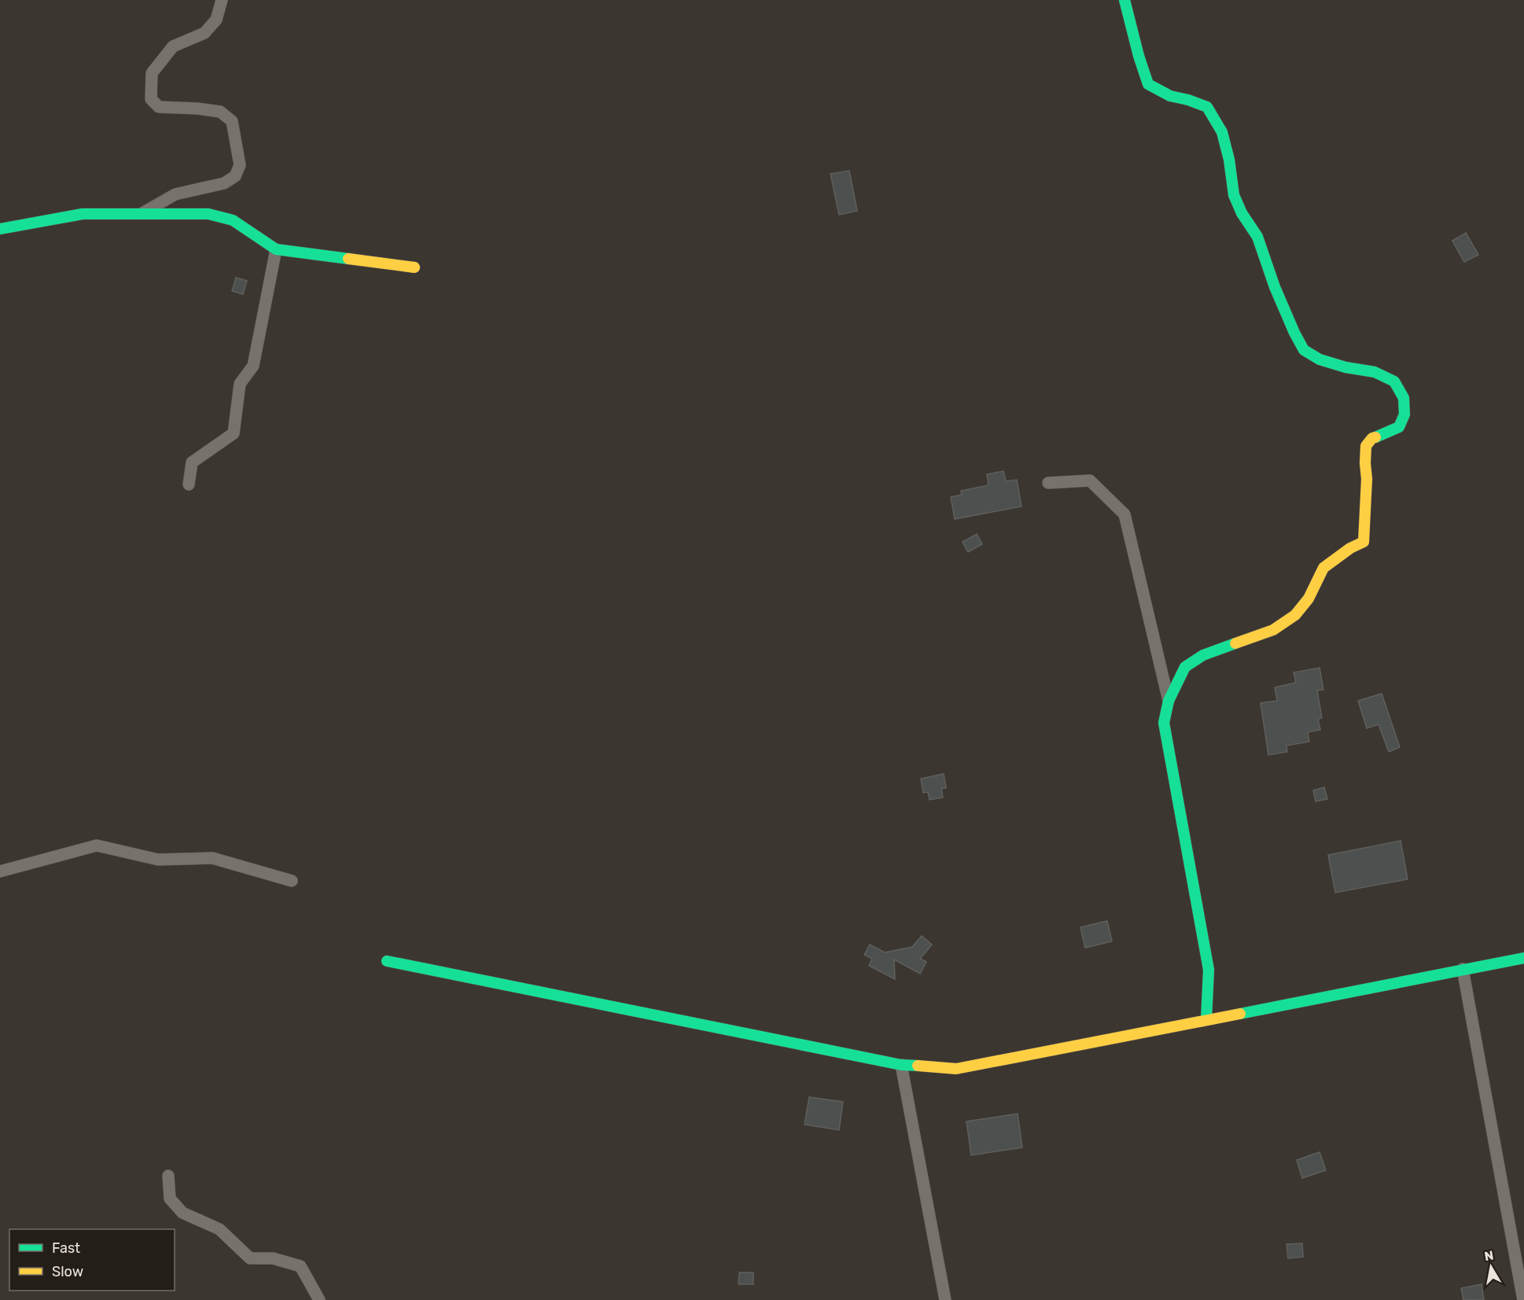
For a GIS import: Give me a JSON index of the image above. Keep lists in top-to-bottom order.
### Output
{
  "legend": ["Fast", "Slow"],
  "north": "top"
}
